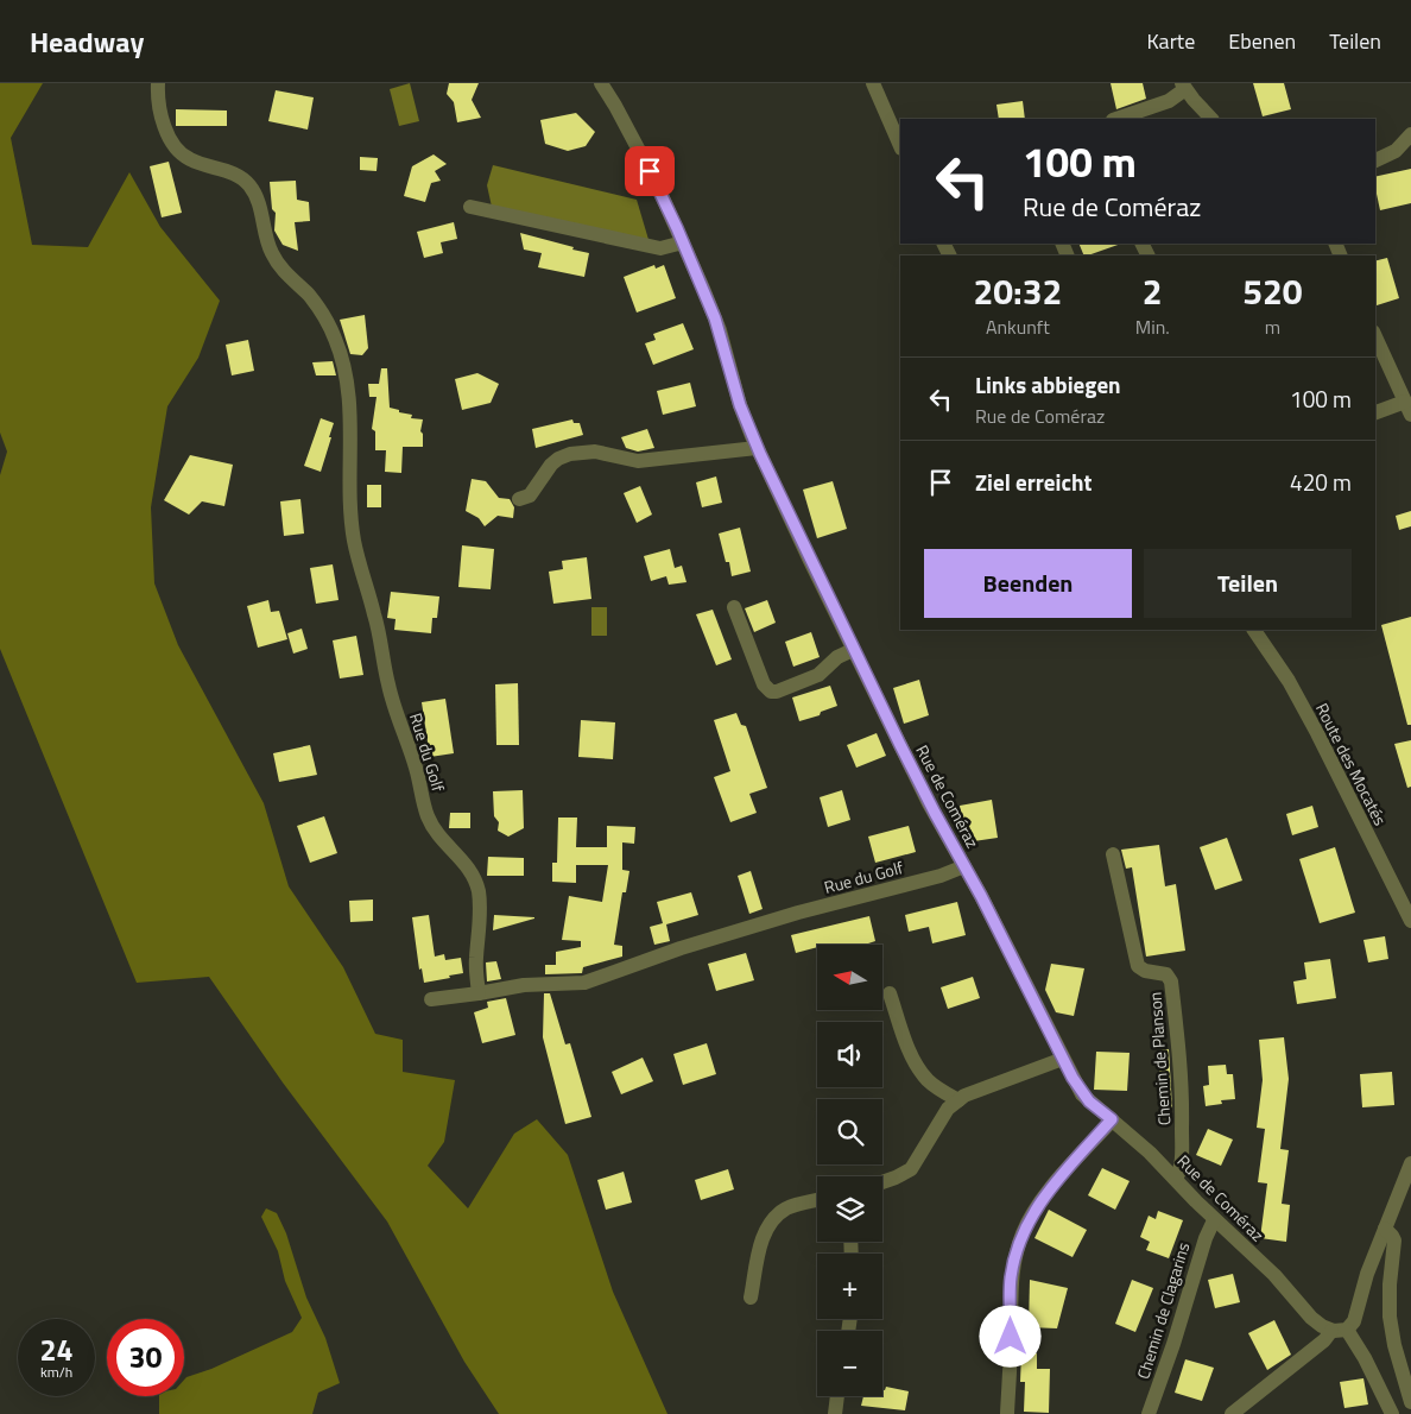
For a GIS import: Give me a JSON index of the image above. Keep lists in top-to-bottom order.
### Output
{
  "streets": {
    "street": [
      "Rue du Golf",
      "Route des Mocatés",
      "Rue de Coméraz",
      "Chemin de Planson",
      "Chemin de Clagarins"
    ]
  },
  "crossings": [
    ["Rue du Golf", "Rue de Coméraz"],
    ["Rue de Coméraz", "Chemin de Planson"],
    ["Rue de Coméraz", "Chemin de Clagarins"]
  ],
  "north": "left",
  "page": {
    "header": "Headway",
    "nav": ["Karte", "Ebenen", "Teilen"],
    "turn": ["100 m", "Rue de Coméraz"],
    "eta": [
      "20:32",
      "Ankunft",
      "2",
      "Min.",
      "520",
      "m"
    ],
    "list": [
      {
        "name": "Links abbiegen",
        "note": "Rue de Coméraz",
        "value": "100 m"
      },
      {
        "name": "Ziel erreicht",
        "value": "420 m"
      }
    ],
    "buttons": ["Beenden", "Teilen"],
    "map_buttons": ["+", "−"],
    "speed": "24 km/h",
    "limit": "30"
  }
}
